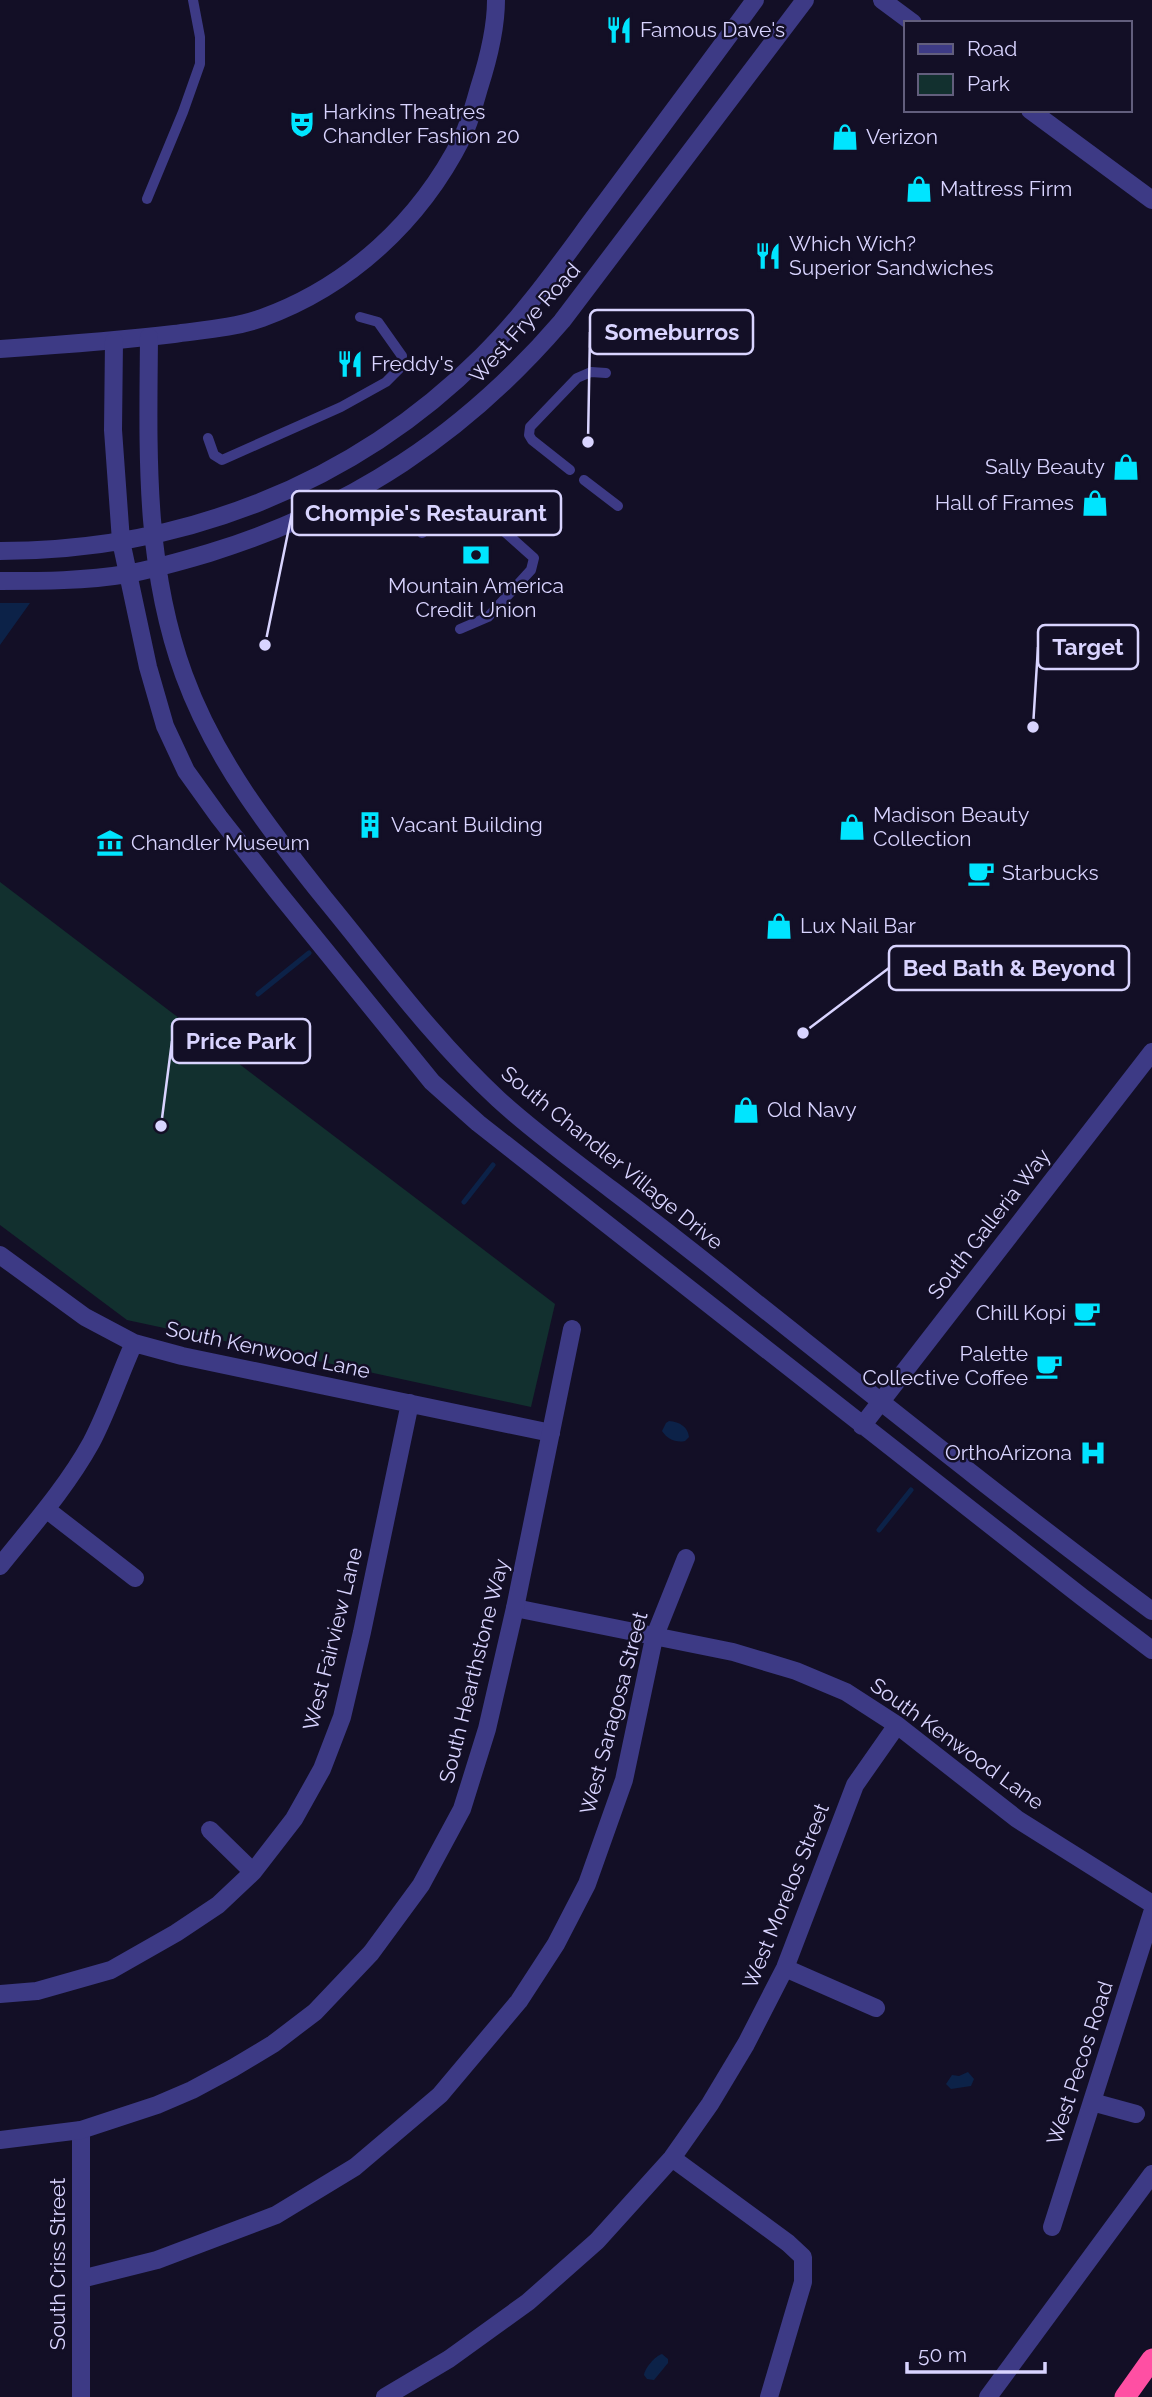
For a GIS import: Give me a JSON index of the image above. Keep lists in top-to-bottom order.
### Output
{
  "streets": {
    "street": [
      "West Frye Road",
      "South Chandler Village Drive",
      "South Galleria Way",
      "South Kenwood Lane",
      "West Fairview Lane",
      "South Hearthstone Way",
      "West Saragosa Street",
      "West Morelos Street",
      "West Pecos Road",
      "South Criss Street"
    ]
  },
  "crossings": [
    ["West Frye Road", "South Chandler Village Drive"],
    ["South Chandler Village Drive", "South Galleria Way"],
    ["South Kenwood Lane", "West Fairview Lane"],
    ["South Kenwood Lane", "South Hearthstone Way"],
    ["South Kenwood Lane", "West Saragosa Street"],
    ["South Kenwood Lane", "West Morelos Street"],
    ["South Hearthstone Way", "South Criss Street"],
    ["West Saragosa Street", "South Criss Street"]
  ],
  "places": {
    "restaurant": ["Famous Dave's", "Which Wich? Superior Sandwiches", "Freddy's"],
    "theatre": ["Harkins Theatres Chandler Fashion 20"],
    "shop": [
      "Verizon",
      "Mattress Firm",
      "Sally Beauty",
      "Hall of Frames",
      "Madison Beauty Collection",
      "Lux Nail Bar",
      "Old Navy"
    ],
    "other": [
      "Someburros",
      "Chompie's Restaurant",
      "Target",
      "Bed Bath & Beyond",
      "Price Park"
    ],
    "bank": ["Mountain America Credit Union"],
    "building": ["Vacant Building"],
    "museum": ["Chandler Museum"],
    "cafe": ["Starbucks", "Chill Kopi", "Palette Collective Coffee"],
    "hospital": ["OrthoArizona"]
  },
  "legend": ["Road", "Park"],
  "scale_bar": "50 m"
}
